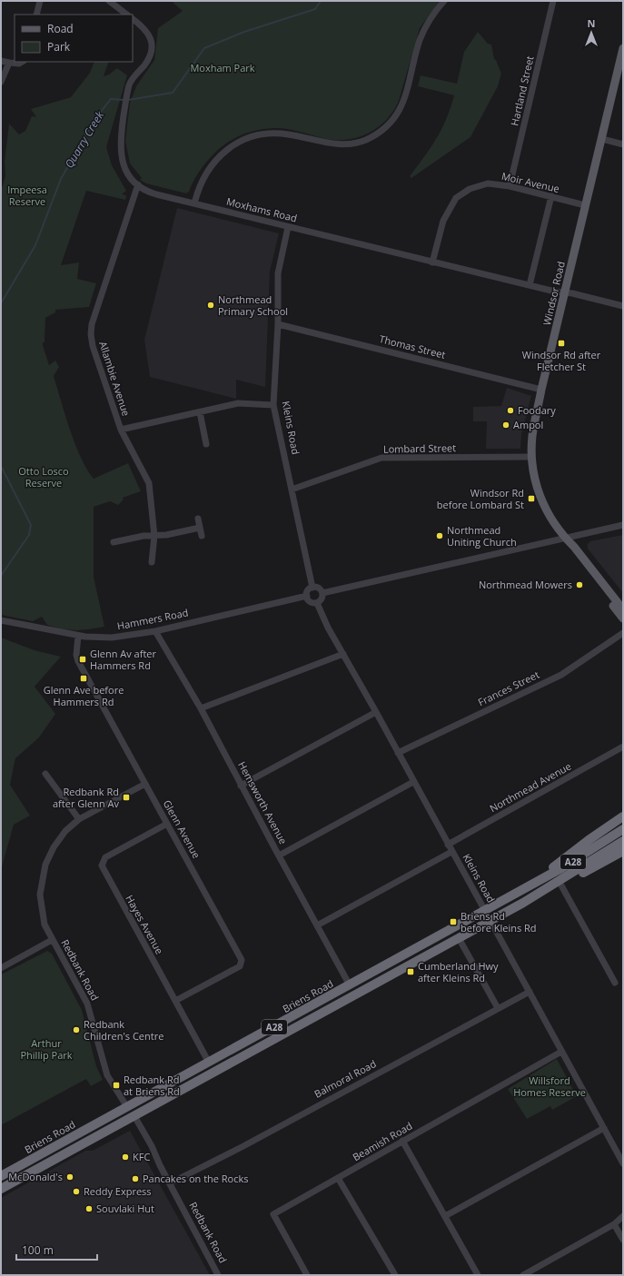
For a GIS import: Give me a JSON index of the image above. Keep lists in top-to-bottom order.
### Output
{
  "streets": {
    "highway": [
      "Kleins Road",
      "A28",
      "Redbank Road",
      "Briens Road"
    ],
    "main road": ["Windsor Road"],
    "street": [
      "Hartland Street",
      "Moir Avenue",
      "Moxhams Road",
      "Thomas Street",
      "Allambie Avenue",
      "Lombard Street",
      "Hammers Road",
      "Frances Street",
      "Northmead Avenue",
      "Hemsworth Avenue",
      "Glenn Avenue",
      "Hayes Avenue",
      "Balmoral Road",
      "Beamish Road"
    ]
  },
  "crossings": [
    ["Hartland Street", "Moir Avenue"],
    ["Moir Avenue", "Moxhams Road"],
    ["Moir Avenue", "Windsor Road"],
    ["Moxhams Road", "Windsor Road"],
    ["Moxhams Road", "Allambie Avenue"],
    ["Moxhams Road", "Kleins Road"],
    ["Windsor Road", "Thomas Street"],
    ["Windsor Road", "Lombard Street"],
    ["Thomas Street", "Kleins Road"],
    ["Kleins Road", "Lombard Street"],
    ["Kleins Road", "Hammers Road"],
    ["Kleins Road", "Frances Street"],
    ["Kleins Road", "Northmead Avenue"],
    ["Kleins Road", "A28"],
    ["Kleins Road", "Briens Road"],
    ["Kleins Road", "Balmoral Road"],
    ["Kleins Road", "Beamish Road"],
    ["Hammers Road", "Hemsworth Avenue"],
    ["Hammers Road", "Glenn Avenue"],
    ["Hemsworth Avenue", "Briens Road"],
    ["Glenn Avenue", "Hayes Avenue"],
    ["Glenn Avenue", "Redbank Road"],
    ["A28", "Redbank Road"],
    ["Hayes Avenue", "Briens Road"],
    ["Redbank Road", "Briens Road"],
    ["Redbank Road", "Balmoral Road"]
  ],
  "water": ["Quarry Creek"],
  "parks": [
    "Moxham Park",
    "Impeesa Reserve",
    "Otto Losco Reserve",
    "Arthur Phillip Park",
    "Willsford Homes Reserve"
  ],
  "places": {
    "other": [
      "Northmead Primary School",
      "Foodary",
      "Ampol",
      "Northmead Uniting Church",
      "Northmead Mowers",
      "Redbank Children's Centre",
      "KFC",
      "McDonald's",
      "Pancakes on the Rocks",
      "Reddy Express",
      "Souvlaki Hut"
    ],
    "transit": [
      "Windsor Rd after Fletcher St",
      "Windsor Rd before Lombard St",
      "Glenn Av after Hammers Rd",
      "Glenn Ave before Hammers Rd",
      "Redbank Rd after Glenn Av",
      "Briens Rd before Kleins Rd",
      "Cumberland Hwy after Kleins Rd",
      "Redbank Rd at Briens Rd"
    ]
  },
  "legend": ["Road", "Park"],
  "scale_bar": "100 m",
  "north": "top"
}
